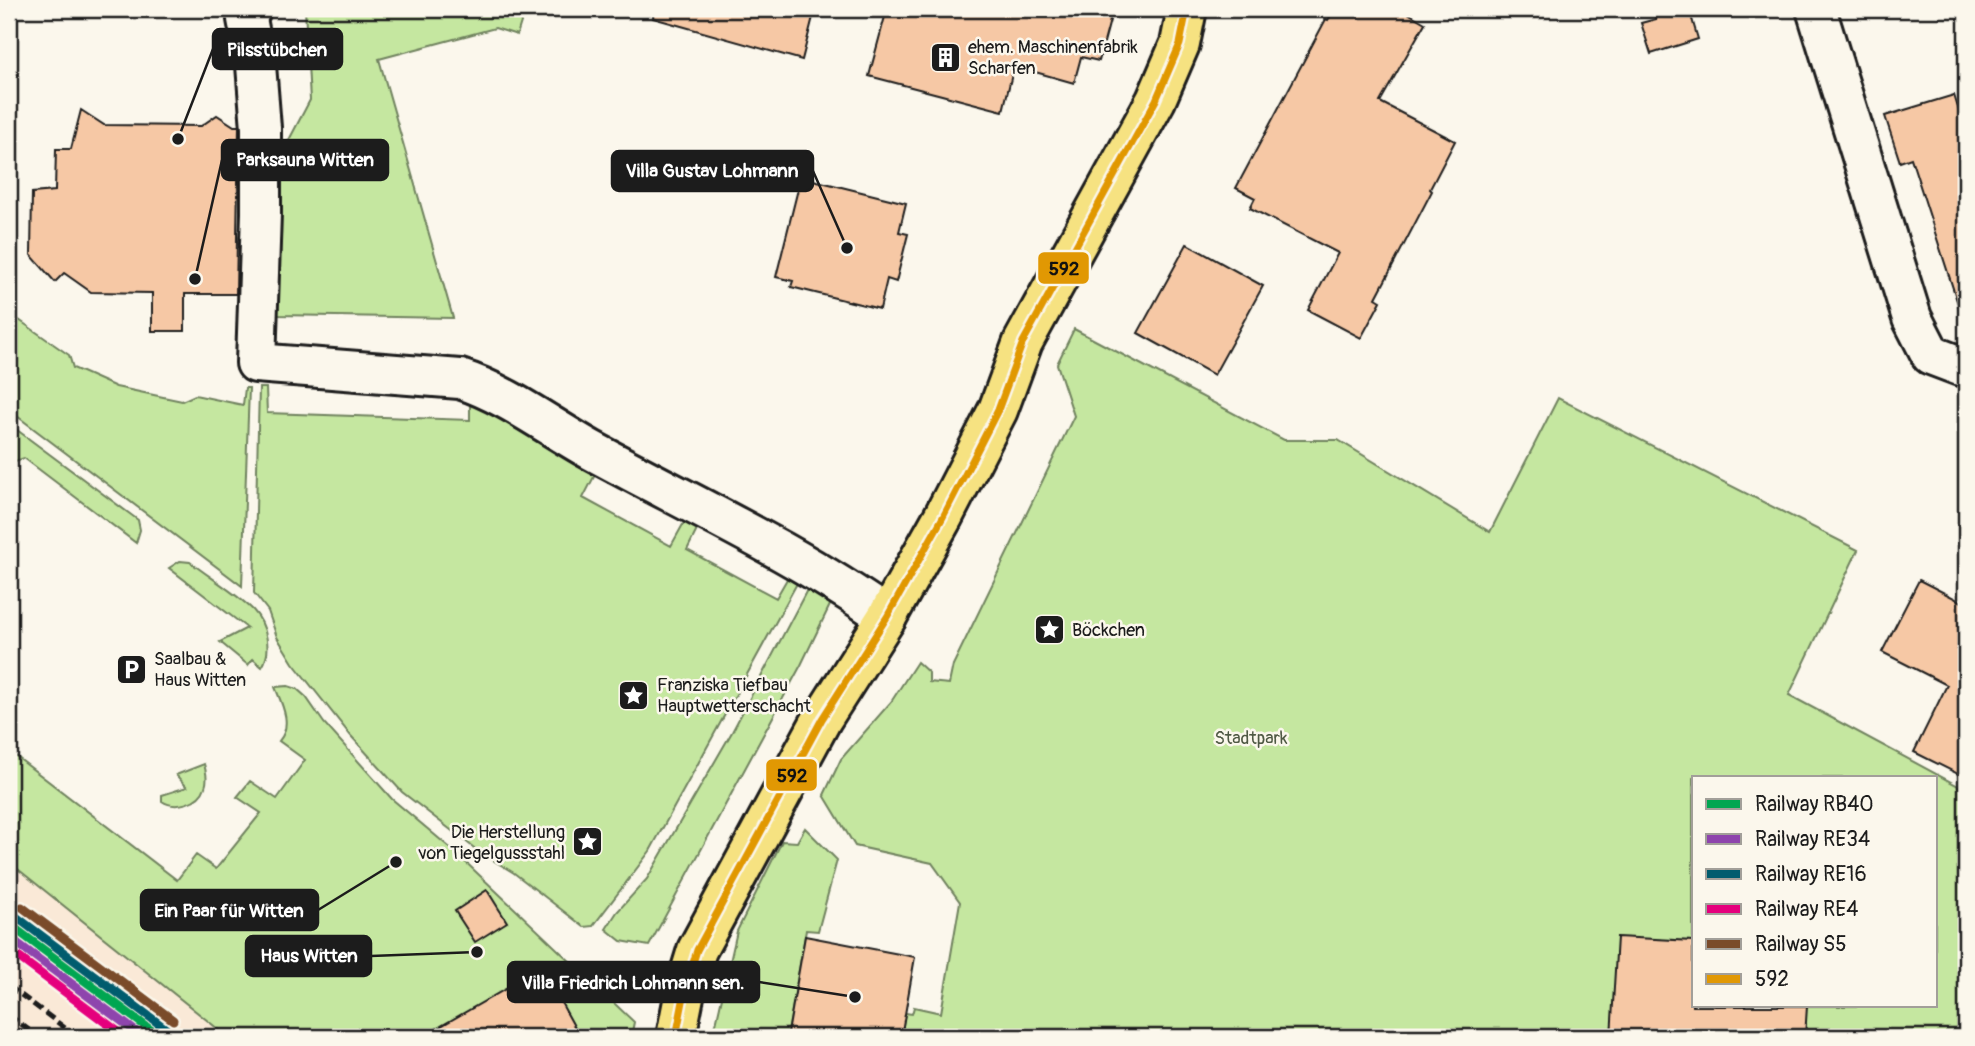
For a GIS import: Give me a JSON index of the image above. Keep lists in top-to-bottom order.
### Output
{
  "parks": ["Stadtpark"],
  "places": {
    "building": ["ehem. Maschinenfabrik Scharfen"],
    "other": [
      "Pilsstübchen",
      "Villa Gustav Lohmann",
      "Parksauna Witten",
      "Ein Paar für Witten",
      "Haus Witten",
      "Villa Friedrich Lohmann sen."
    ],
    "place": ["Böckchen", "Franziska Tiefbau Hauptwetterschacht", "Die Herstellung von Tiegelgussstahl"],
    "parking": ["Saalbau & Haus Witten"]
  },
  "lines": [
    "transit line 592",
    "rail line S5",
    "rail line RE16",
    "rail line RB40",
    "rail line RE34",
    "rail line RE4"
  ],
  "legend": [
    "Railway RB40",
    "Railway RE34",
    "Railway RE16",
    "Railway RE4",
    "Railway S5",
    "592"
  ]
}
